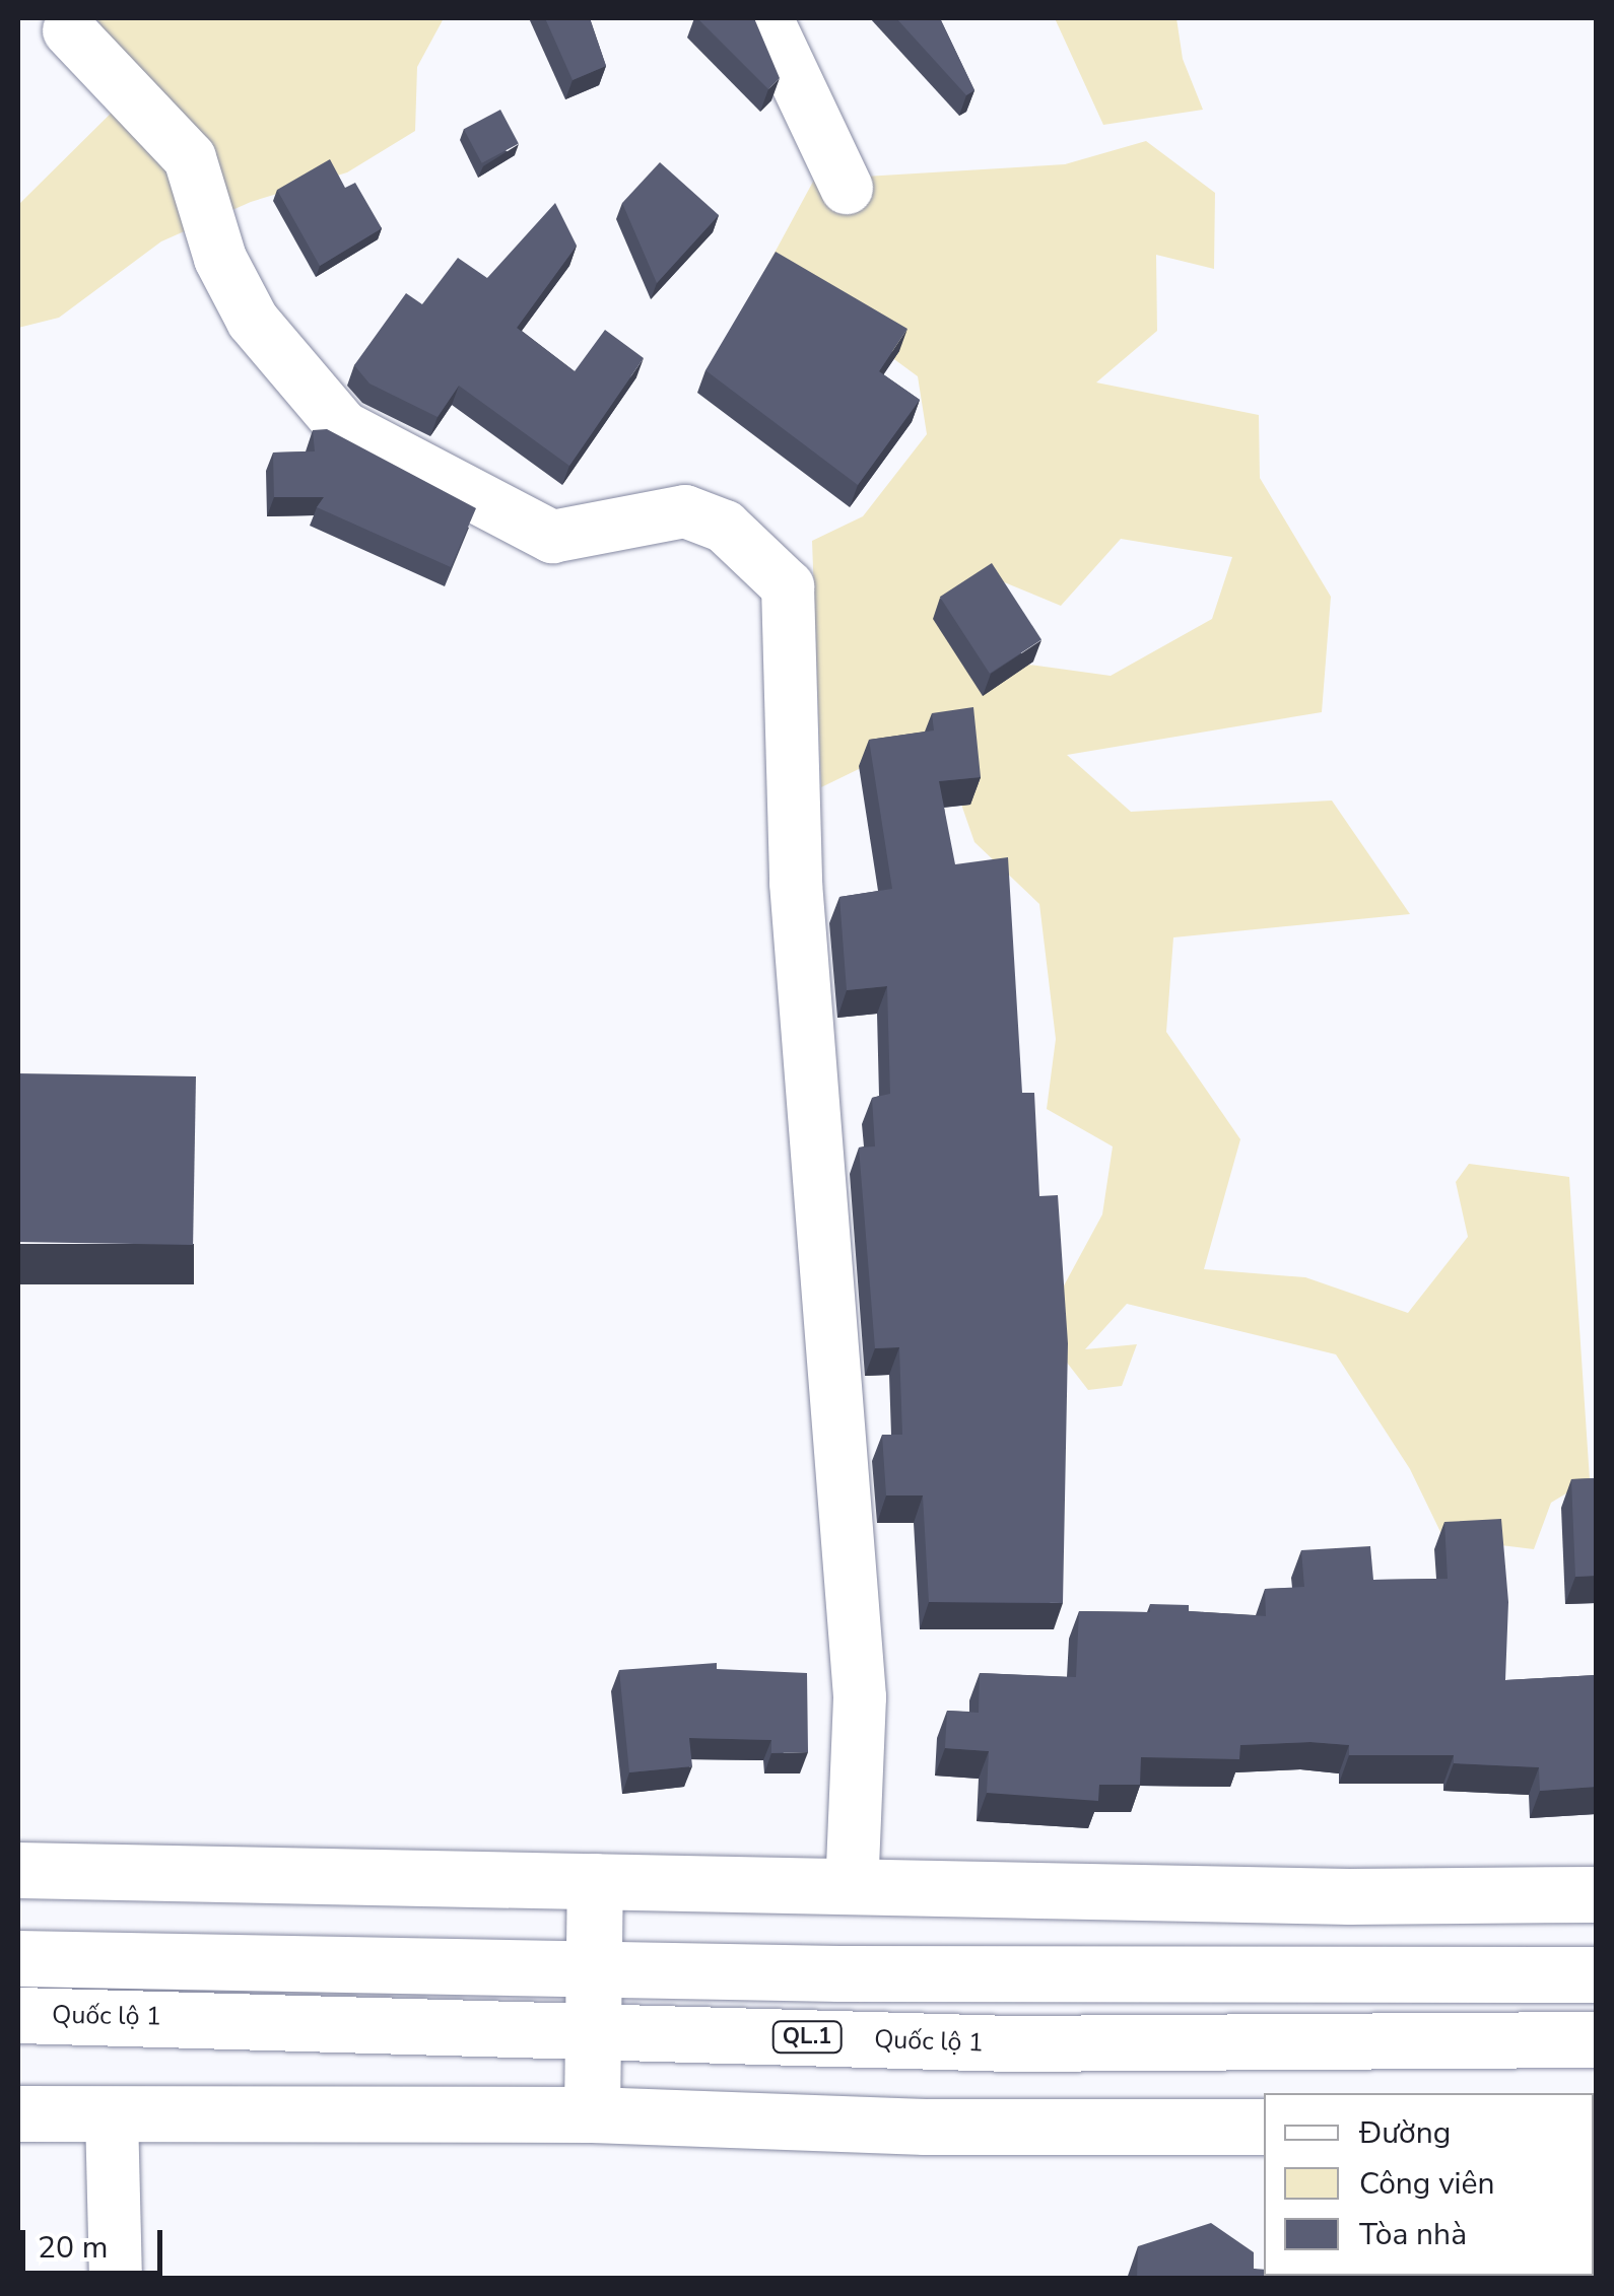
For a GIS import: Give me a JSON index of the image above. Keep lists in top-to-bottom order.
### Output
{
  "streets": {
    "highway": ["Quốc lộ 1", "QL.1"]
  },
  "legend": ["Đường", "Công viên", "Tòa nhà"],
  "scale_bar": "20 m"
}
